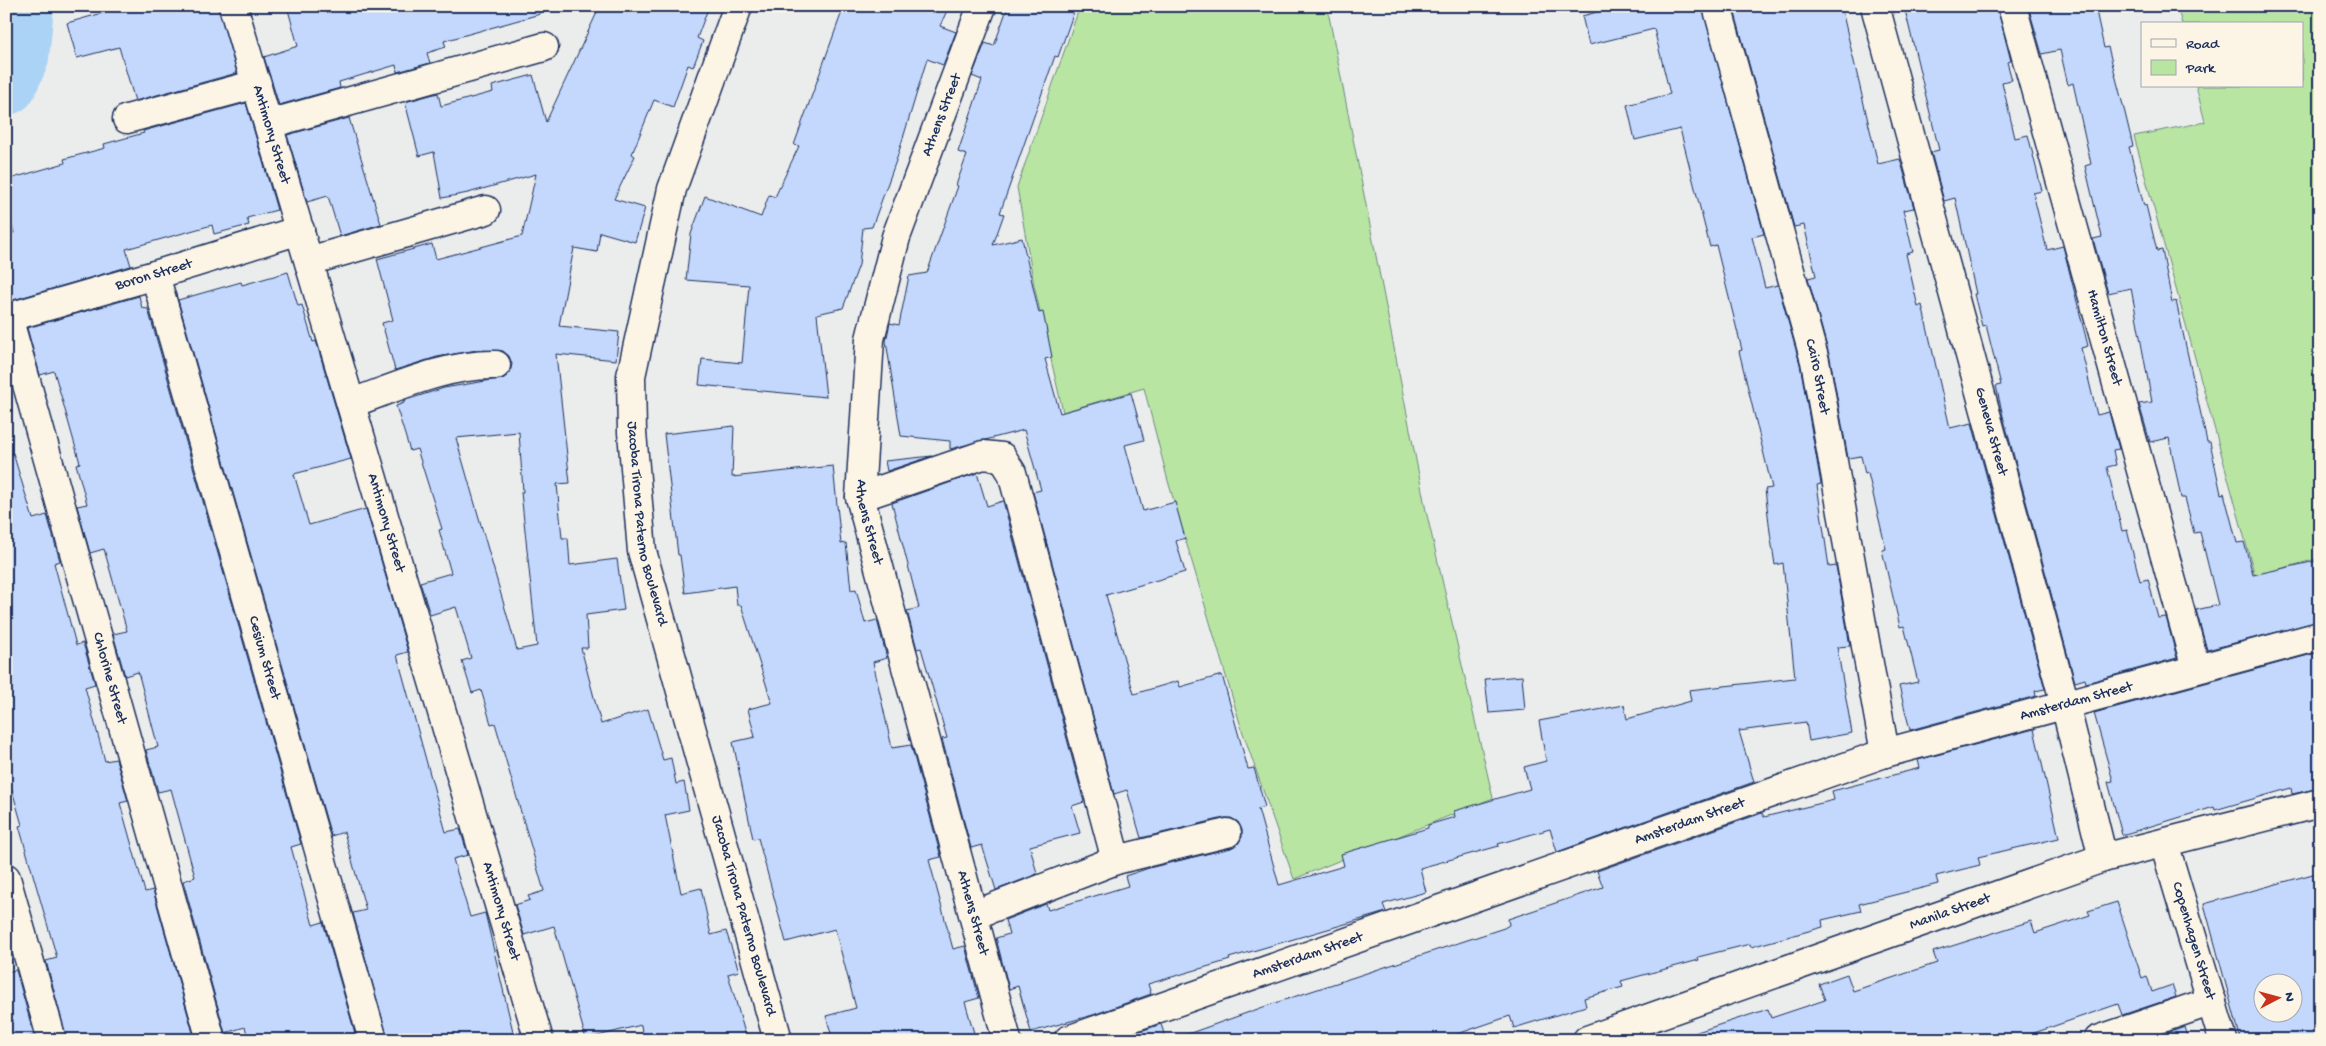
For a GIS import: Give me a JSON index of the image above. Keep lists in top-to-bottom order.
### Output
{
  "streets": {
    "street": [
      "Athens Street",
      "Antimony Street",
      "Boron Street",
      "Hamilton Street",
      "Cairo Street",
      "Geneva Street",
      "Jacoba Tirona Paterno Boulevard",
      "Cesium Street",
      "Chlorine Street",
      "Amsterdam Street",
      "Manila Street",
      "Copenhagen Street"
    ]
  },
  "crossings": [
    ["Antimony Street", "Boron Street"],
    ["Boron Street", "Cesium Street"],
    ["Boron Street", "Chlorine Street"],
    ["Hamilton Street", "Amsterdam Street"],
    ["Cairo Street", "Amsterdam Street"],
    ["Geneva Street", "Amsterdam Street"],
    ["Geneva Street", "Manila Street"],
    ["Manila Street", "Copenhagen Street"]
  ],
  "legend": ["Road", "Park"],
  "north": "right"
}
